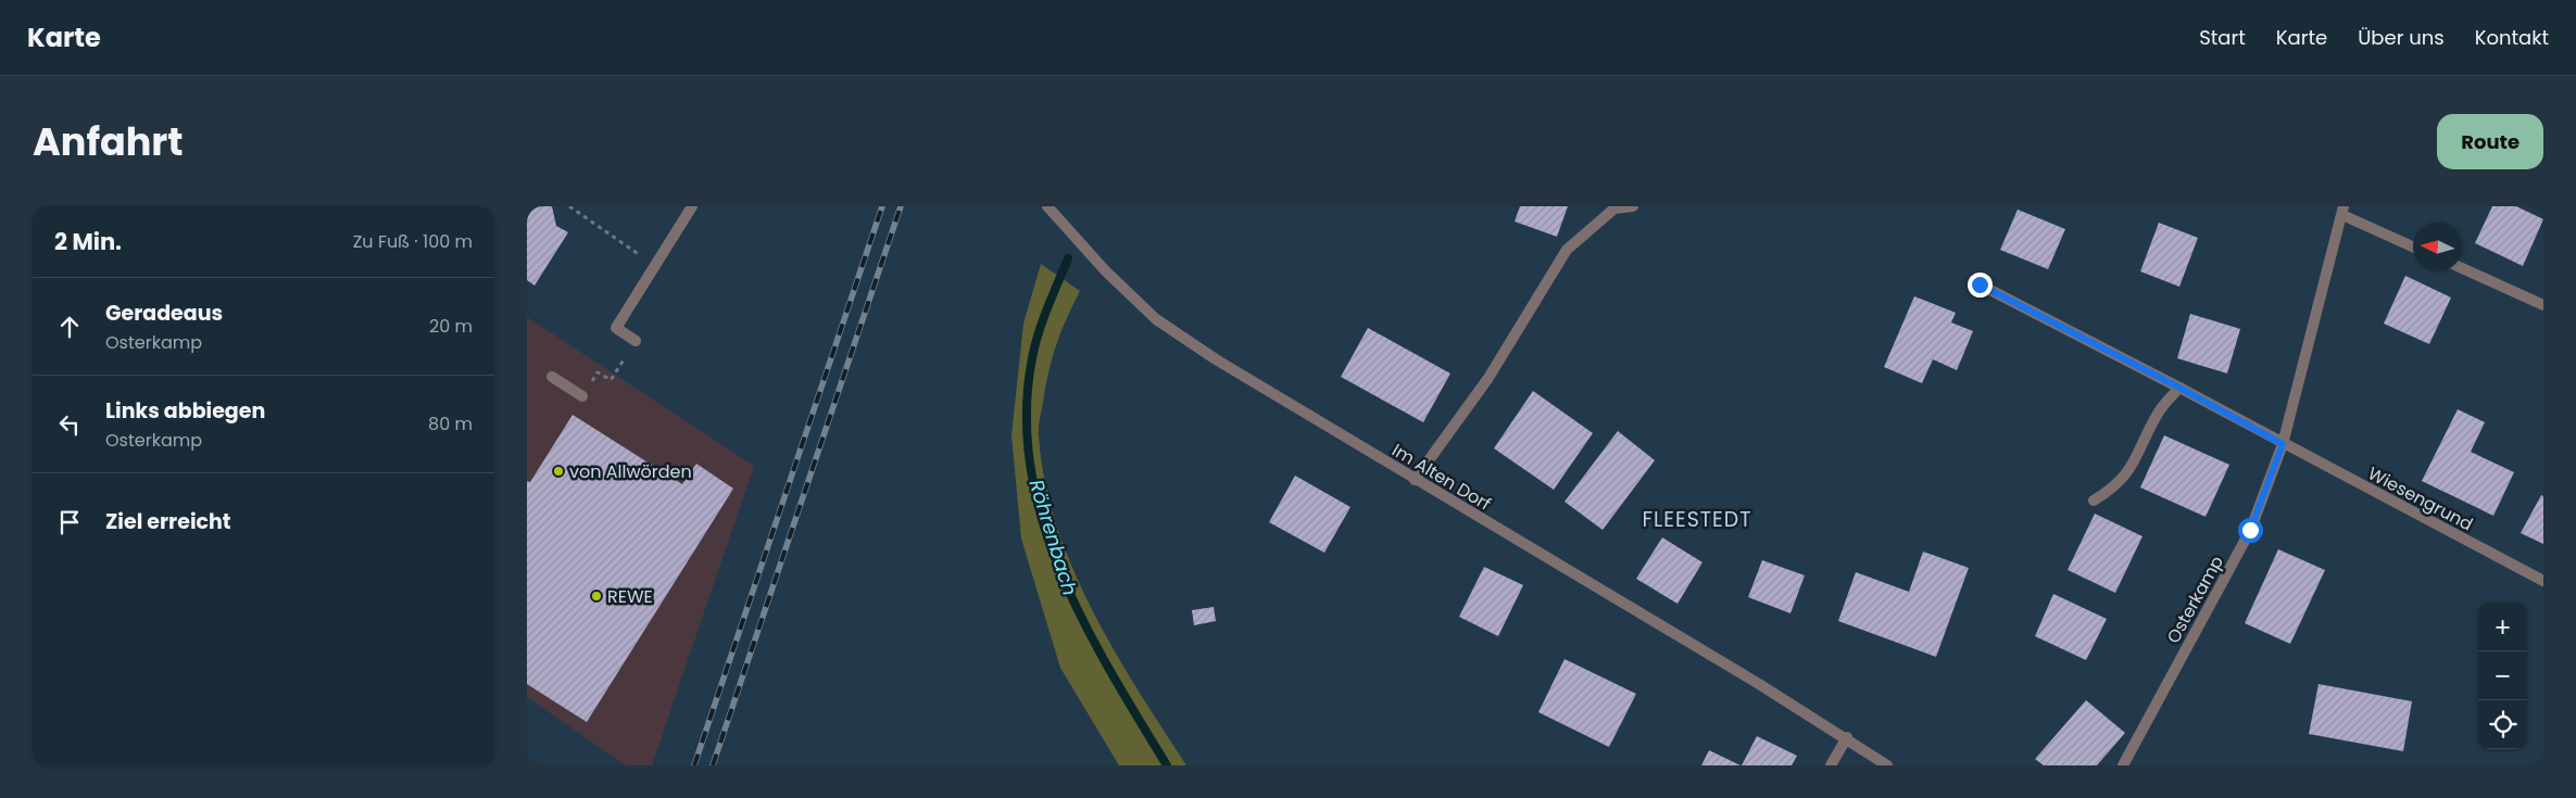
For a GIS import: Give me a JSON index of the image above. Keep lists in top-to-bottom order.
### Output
{
  "streets": {
    "street": ["Im Alten Dorf", "Wiesengrund", "Osterkamp"]
  },
  "crossings": [
    ["Wiesengrund", "Osterkamp"]
  ],
  "districts": ["FLEESTEDT"],
  "water": ["Röhrenbach"],
  "places": ["von Allwörden", "REWE"],
  "north": "left",
  "page": {
    "header": "Karte",
    "nav": [
      "Start",
      "Karte",
      "Über uns",
      "Kontakt"
    ],
    "title": "Anfahrt",
    "buttons": "Route",
    "heading": ["2 Min.", "Zu Fuß · 100 m"],
    "list": [
      ["Geradeaus", "Osterkamp", "20 m"],
      ["Links abbiegen", "Osterkamp", "80 m"],
      "Ziel erreicht"
    ],
    "map_buttons": ["+", "−"]
  }
}
